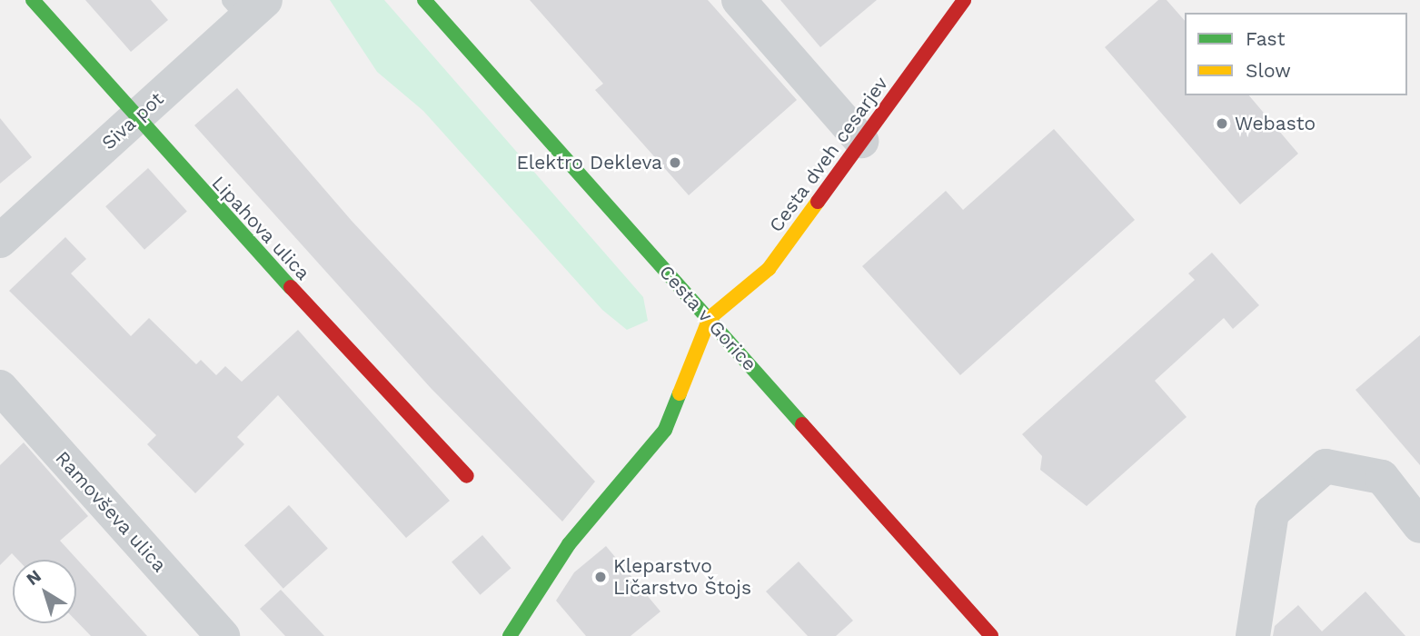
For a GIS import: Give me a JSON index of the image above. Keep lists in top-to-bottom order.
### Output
{
  "streets": {
    "street": [
      "Siva pot",
      "Cesta dveh cesarjev",
      "Lipahova ulica",
      "Cesta v Gorice",
      "Ramovševa ulica"
    ]
  },
  "crossings": [
    ["Siva pot", "Lipahova ulica"],
    ["Cesta dveh cesarjev", "Cesta v Gorice"]
  ],
  "places": ["Webasto", "Elektro Dekleva", "Kleparstvo Ličarstvo Štojs"],
  "legend": ["Fast", "Slow"],
  "north": "top left"
}
